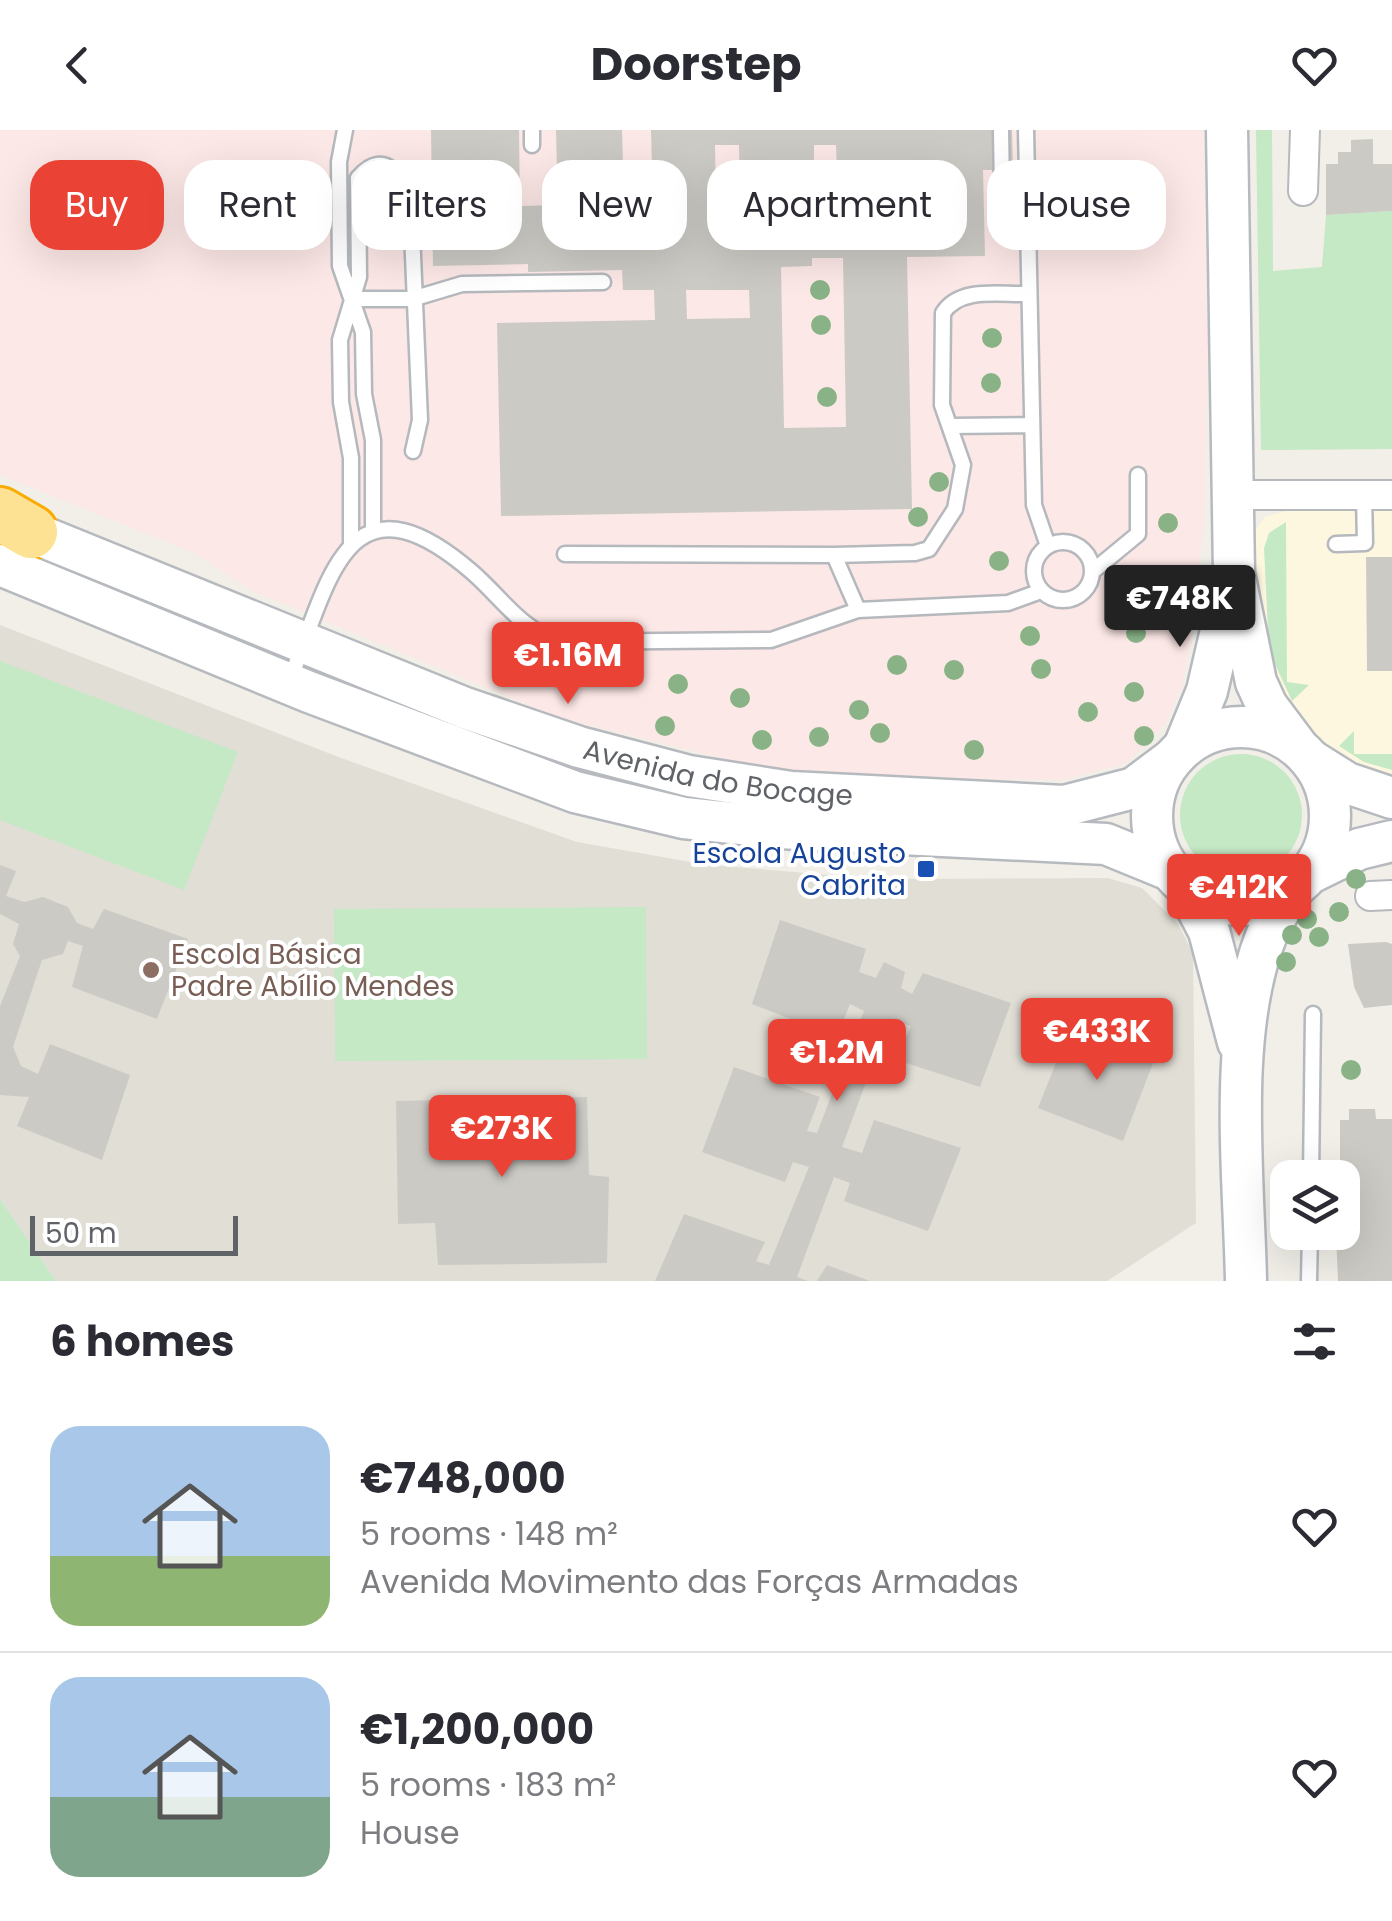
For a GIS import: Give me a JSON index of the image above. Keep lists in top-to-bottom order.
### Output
{
  "streets": {
    "main road": ["Avenida do Bocage"]
  },
  "places": {
    "transit": ["Escola Augusto Cabrita"],
    "other": ["Escola Básica Padre Abílio Mendes"]
  },
  "scale_bar": "50 m",
  "page": {
    "header": "Doorstep",
    "chip": [
      "Buy",
      "Rent",
      "Filters",
      "New",
      "Apartment",
      "House"
    ],
    "price": [
      "€748K",
      "€1.16M",
      "€412K",
      "€433K",
      "€1.2M",
      "€273K"
    ],
    "scale": "50 m",
    "heading": "6 homes",
    "list": [
      {
        "name": "€748,000",
        "note": "5 rooms · 148 m² · Avenida Movimento das Forças Armadas"
      },
      {
        "name": "€1,200,000",
        "note": "5 rooms · 183 m² · House"
      }
    ]
  }
}
